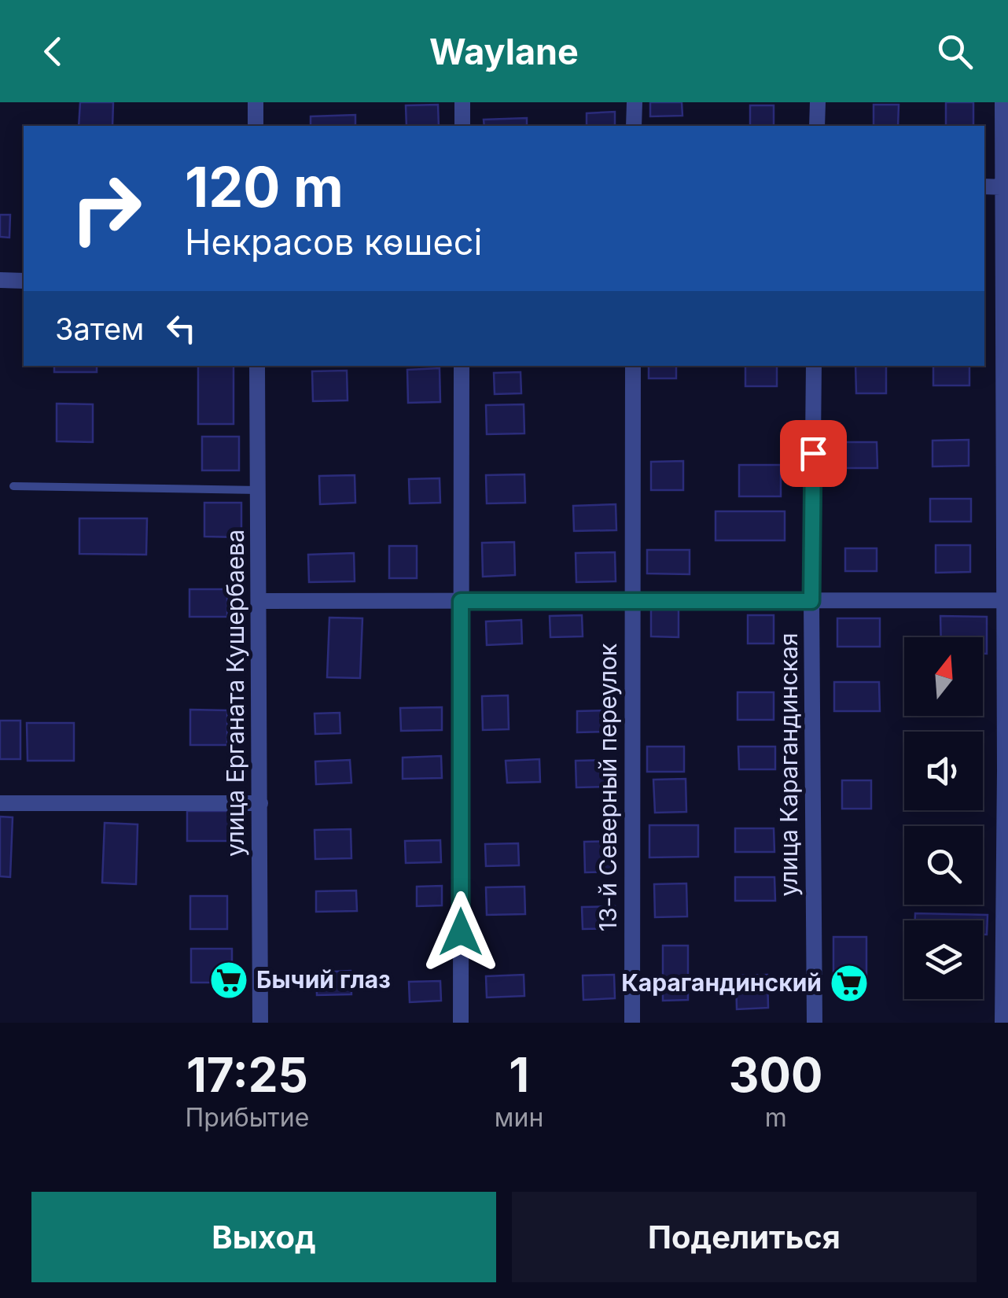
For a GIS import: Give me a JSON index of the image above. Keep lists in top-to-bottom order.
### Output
{
  "streets": {
    "street": ["улица Ерганата Кушербаева", "улица Карагандинская", "13-й Северный переулок"]
  },
  "places": {
    "supermarket": ["Бычий глаз", "Карагандинский"]
  },
  "north": "top",
  "page": {
    "header": "Waylane",
    "turn": ["120 m", "Некрасов көшесі"],
    "then": "Затем",
    "eta": [
      "17:25",
      "Прибытие",
      "1",
      "мин",
      "300",
      "m"
    ],
    "buttons": ["Выход", "Поделиться"]
  }
}
